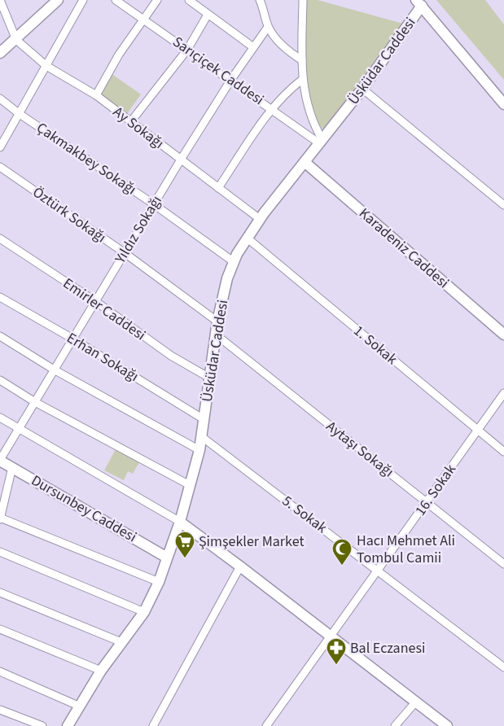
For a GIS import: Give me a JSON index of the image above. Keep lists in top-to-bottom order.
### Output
{
  "streets": {
    "main road": ["Üsküdar Caddesi", "Karadeniz Caddesi", "Dursunbey Caddesi"],
    "street": [
      "Sarıçiçek Caddesi",
      "Ay Sokağı",
      "Çakmakbey Sokağı",
      "Öztürk Sokağı",
      "Yıldız Sokağı",
      "Emirler Caddesi",
      "1. Sokak",
      "Erhan Sokağı",
      "Aytaşı Sokağı",
      "16. Sokak",
      "5. Sokak"
    ]
  },
  "crossings": [
    ["Üsküdar Caddesi", "Sarıçiçek Caddesi"],
    ["Üsküdar Caddesi", "Ay Sokağı"],
    ["Üsküdar Caddesi", "Çakmakbey Sokağı"],
    ["Üsküdar Caddesi", "Öztürk Sokağı"],
    ["Üsküdar Caddesi", "Karadeniz Caddesi"],
    ["Üsküdar Caddesi", "Emirler Caddesi"],
    ["Üsküdar Caddesi", "1. Sokak"],
    ["Üsküdar Caddesi", "Erhan Sokağı"],
    ["Üsküdar Caddesi", "Aytaşı Sokağı"],
    ["Üsküdar Caddesi", "Dursunbey Caddesi"],
    ["Üsküdar Caddesi", "5. Sokak"],
    ["Sarıçiçek Caddesi", "Yıldız Sokağı"],
    ["Ay Sokağı", "Yıldız Sokağı"],
    ["Çakmakbey Sokağı", "Yıldız Sokağı"],
    ["Öztürk Sokağı", "Yıldız Sokağı"],
    ["Yıldız Sokağı", "Emirler Caddesi"],
    ["Yıldız Sokağı", "Erhan Sokağı"],
    ["Yıldız Sokağı", "Dursunbey Caddesi"],
    ["1. Sokak", "16. Sokak"],
    ["Aytaşı Sokağı", "16. Sokak"],
    ["16. Sokak", "5. Sokak"]
  ],
  "places": {
    "supermarket": ["Şimşekler Market"],
    "mosque": ["Hacı Mehmet Ali Tombul Camii"],
    "pharmacy": ["Bal Eczanesi"]
  }
}
